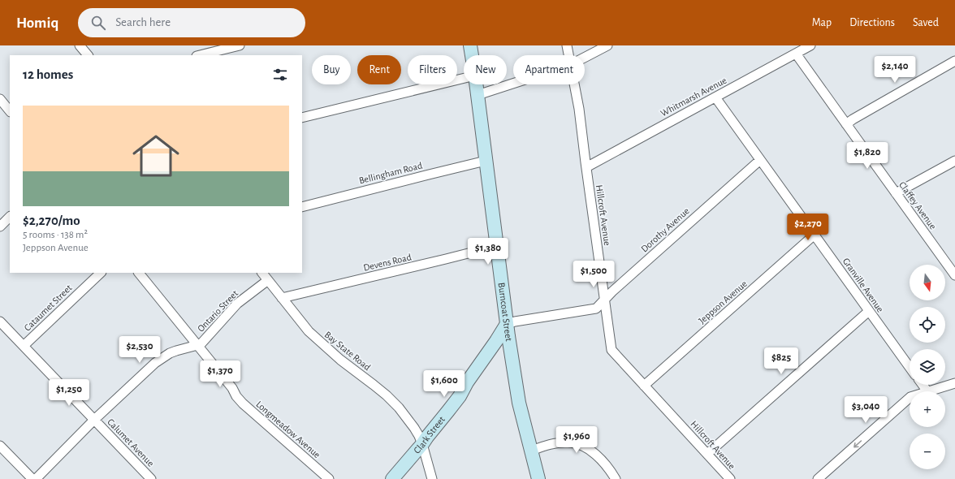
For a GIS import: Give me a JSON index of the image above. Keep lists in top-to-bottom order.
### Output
{
  "streets": {
    "main road": ["Burncoat Street", "Clark Street"],
    "street": [
      "Whitmarsh Avenue",
      "Bellingham Road",
      "Claffey Avenue",
      "Hillcroft Avenue",
      "Dorothy Avenue",
      "Devens Road",
      "Granville Avenue",
      "Jeppson Avenue",
      "Cataumet Street",
      "Ontario Street",
      "Bay State Road",
      "Longmeadow Avenue",
      "Calumet Avenue"
    ]
  },
  "crossings": [
    ["Whitmarsh Avenue", "Claffey Avenue"],
    ["Whitmarsh Avenue", "Hillcroft Avenue"],
    ["Whitmarsh Avenue", "Granville Avenue"],
    ["Bellingham Road", "Burncoat Street"],
    ["Hillcroft Avenue", "Dorothy Avenue"],
    ["Hillcroft Avenue", "Jeppson Avenue"],
    ["Dorothy Avenue", "Granville Avenue"],
    ["Dorothy Avenue", "Burncoat Street"],
    ["Dorothy Avenue", "Clark Street"],
    ["Devens Road", "Burncoat Street"],
    ["Devens Road", "Bay State Road"],
    ["Granville Avenue", "Jeppson Avenue"],
    ["Cataumet Street", "Calumet Avenue"],
    ["Ontario Street", "Bay State Road"],
    ["Ontario Street", "Longmeadow Avenue"],
    ["Ontario Street", "Calumet Avenue"],
    ["Burncoat Street", "Clark Street"],
    ["Bay State Road", "Clark Street"]
  ],
  "north": "bottom",
  "page": {
    "header": "Homiq",
    "search": "Search here",
    "nav": ["Map", "Directions", "Saved"],
    "chip": [
      "Buy",
      "Rent",
      "Filters",
      "New",
      "Apartment"
    ],
    "heading": "12 homes",
    "price": [
      "$2,140",
      "$1,820",
      "$2,270",
      "$1,380",
      "$1,500",
      "$2,530",
      "$825",
      "$1,370",
      "$1,600",
      "$1,250",
      "$3,040",
      "$1,960"
    ],
    "list": [
      {
        "name": "$2,270/mo",
        "note": "5 rooms · 138 m² · Jeppson Avenue"
      }
    ],
    "map_buttons": ["+", "−"]
  }
}
